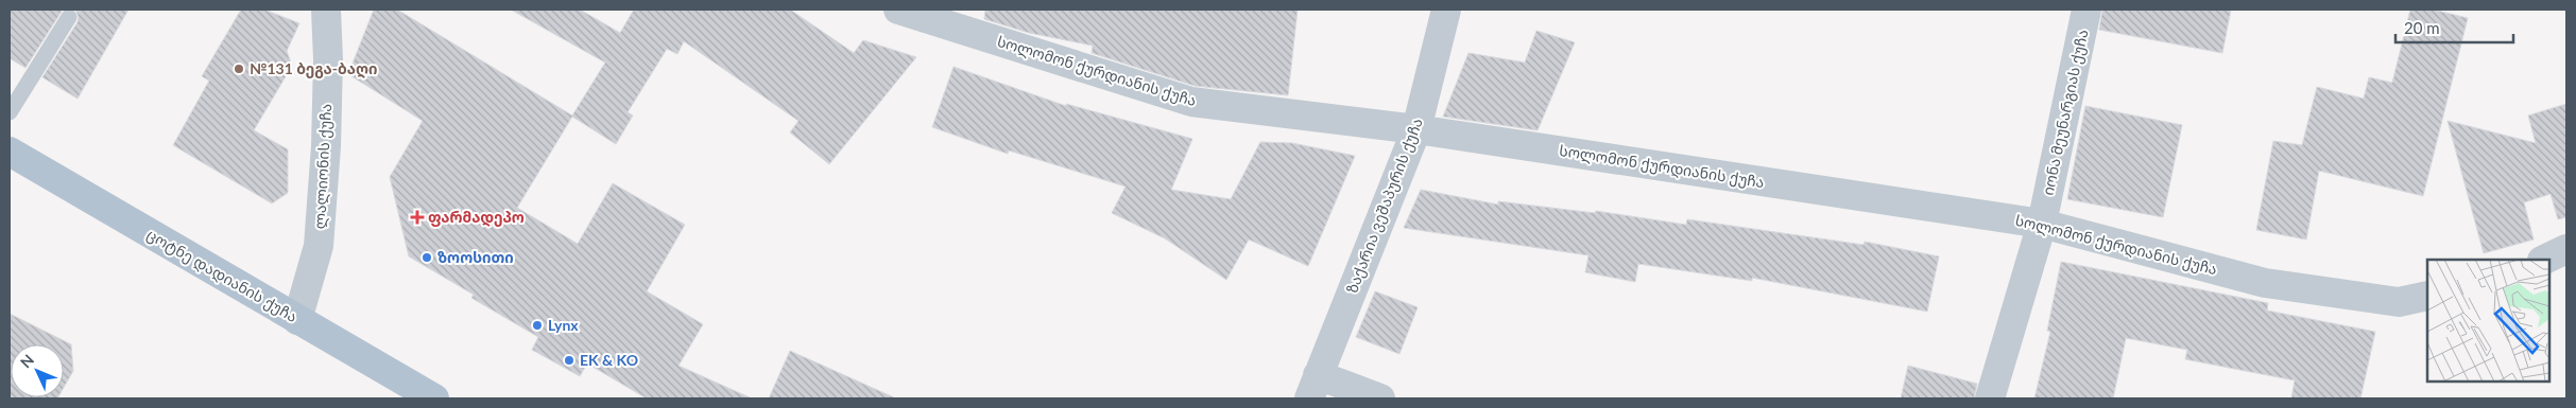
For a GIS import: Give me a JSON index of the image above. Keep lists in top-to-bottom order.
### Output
{
  "streets": {
    "main road": ["ცოტნე დადიანის ქუჩა"],
    "street": [
      "სოლომონ ქურდიანის ქუჩა",
      "იონა მეუნარგიას ქუჩა",
      "ლალიონის ქუჩა",
      "ზაქარია ვეშაპურის ქუჩა"
    ]
  },
  "crossings": [
    ["სოლომონ ქურდიანის ქუჩა", "იონა მეუნარგიას ქუჩა"],
    ["სოლომონ ქურდიანის ქუჩა", "ზაქარია ვეშაპურის ქუჩა"],
    ["ლალიონის ქუჩა", "ცოტნე დადიანის ქუჩა"]
  ],
  "places": {
    "other": [
      "№131 ბეგა-ბაღი",
      "ზოოსითი",
      "Lynx",
      "EK & KO"
    ],
    "health": ["ფარმადეპო"]
  },
  "scale_bar": "20 m",
  "north": "top left"
}
